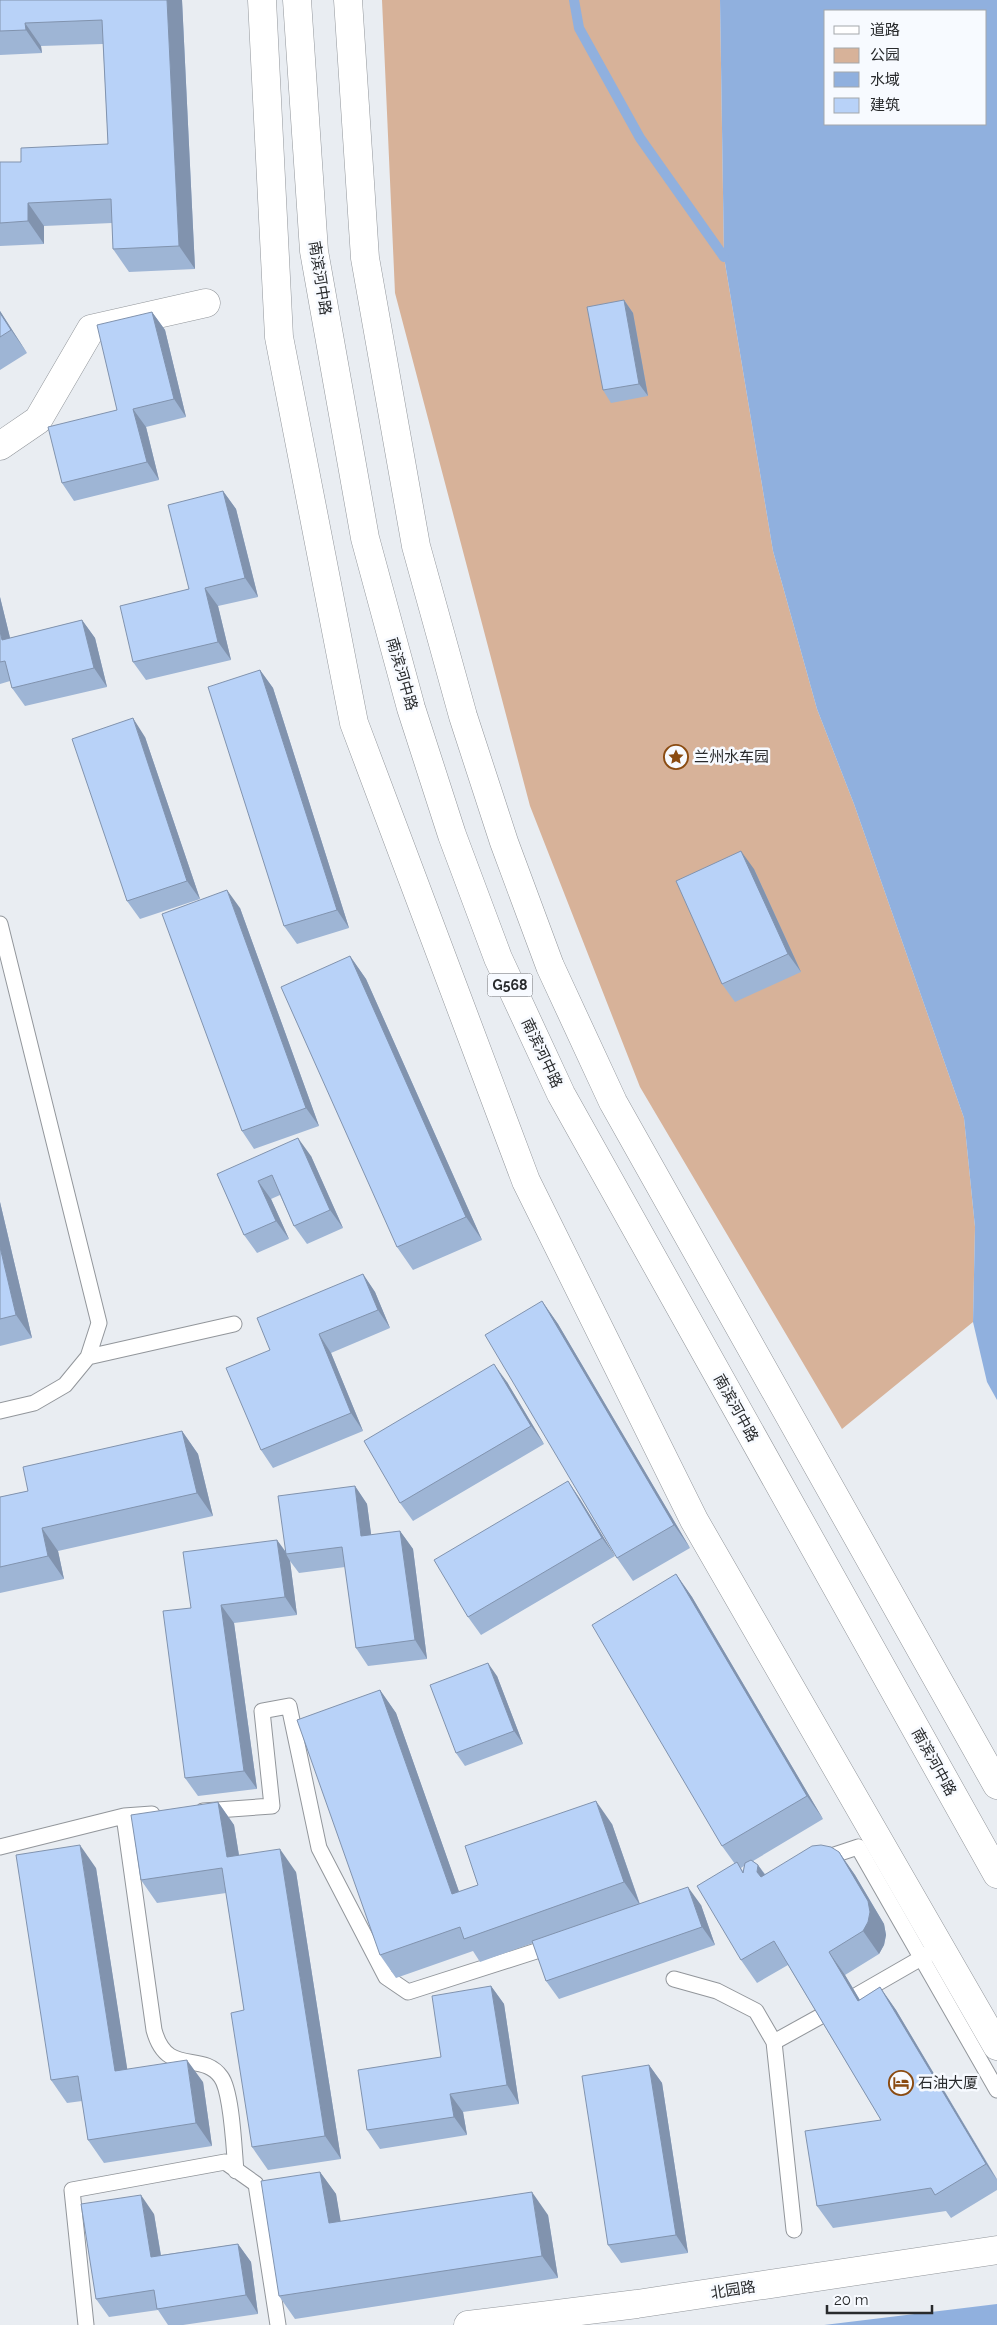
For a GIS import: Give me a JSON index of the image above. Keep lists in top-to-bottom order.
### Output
{
  "streets": {
    "main road": ["南滨河中路", "G568", "北园路"]
  },
  "places": {
    "place": ["兰州水车园"],
    "hotel": ["石油大厦"]
  },
  "legend": [
    "道路",
    "公园",
    "水域",
    "建筑"
  ],
  "scale_bar": "20 m"
}
